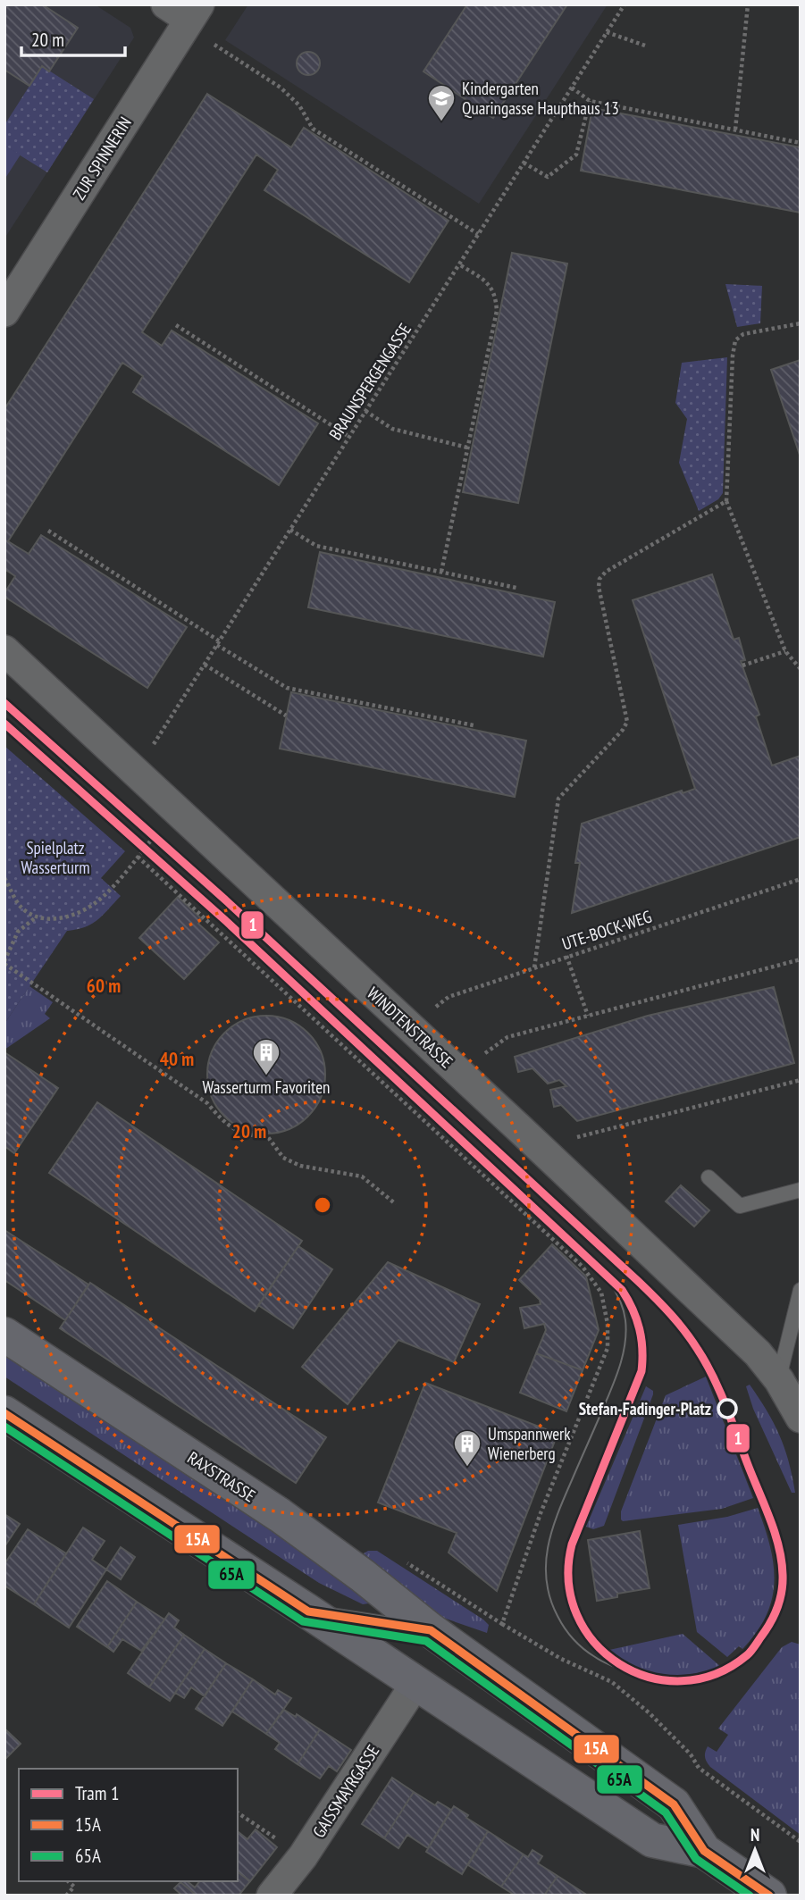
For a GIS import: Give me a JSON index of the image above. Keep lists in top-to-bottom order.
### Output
{
  "streets": {
    "main road": ["RAXSTRASSE"],
    "street": ["ZUR SPINNERIN", "WINDTENSTRASSE", "GAISSMAYRGASSE"],
    "path": ["BRAUNSPERGENGASSE", "UTE-BOCK-WEG"]
  },
  "crossings": [
    ["BRAUNSPERGENGASSE", "WINDTENSTRASSE"],
    ["RAXSTRASSE", "GAISSMAYRGASSE"]
  ],
  "parks": ["Spielplatz Wasserturm"],
  "places": {
    "school or university": ["Kindergarten Quaringasse Haupthaus 13"],
    "building": ["Wasserturm Favoriten", "Umspannwerk Wienerberg"],
    "other": ["Stefan-Fadinger-Platz"]
  },
  "lines": ["tram line 1", "transit line 15A", "transit line 65A"],
  "legend": ["Tram 1", "15A", "65A"],
  "scale_bar": "20 m",
  "north": "top",
  "rings": ["60 m", "40 m", "20 m"]
}
